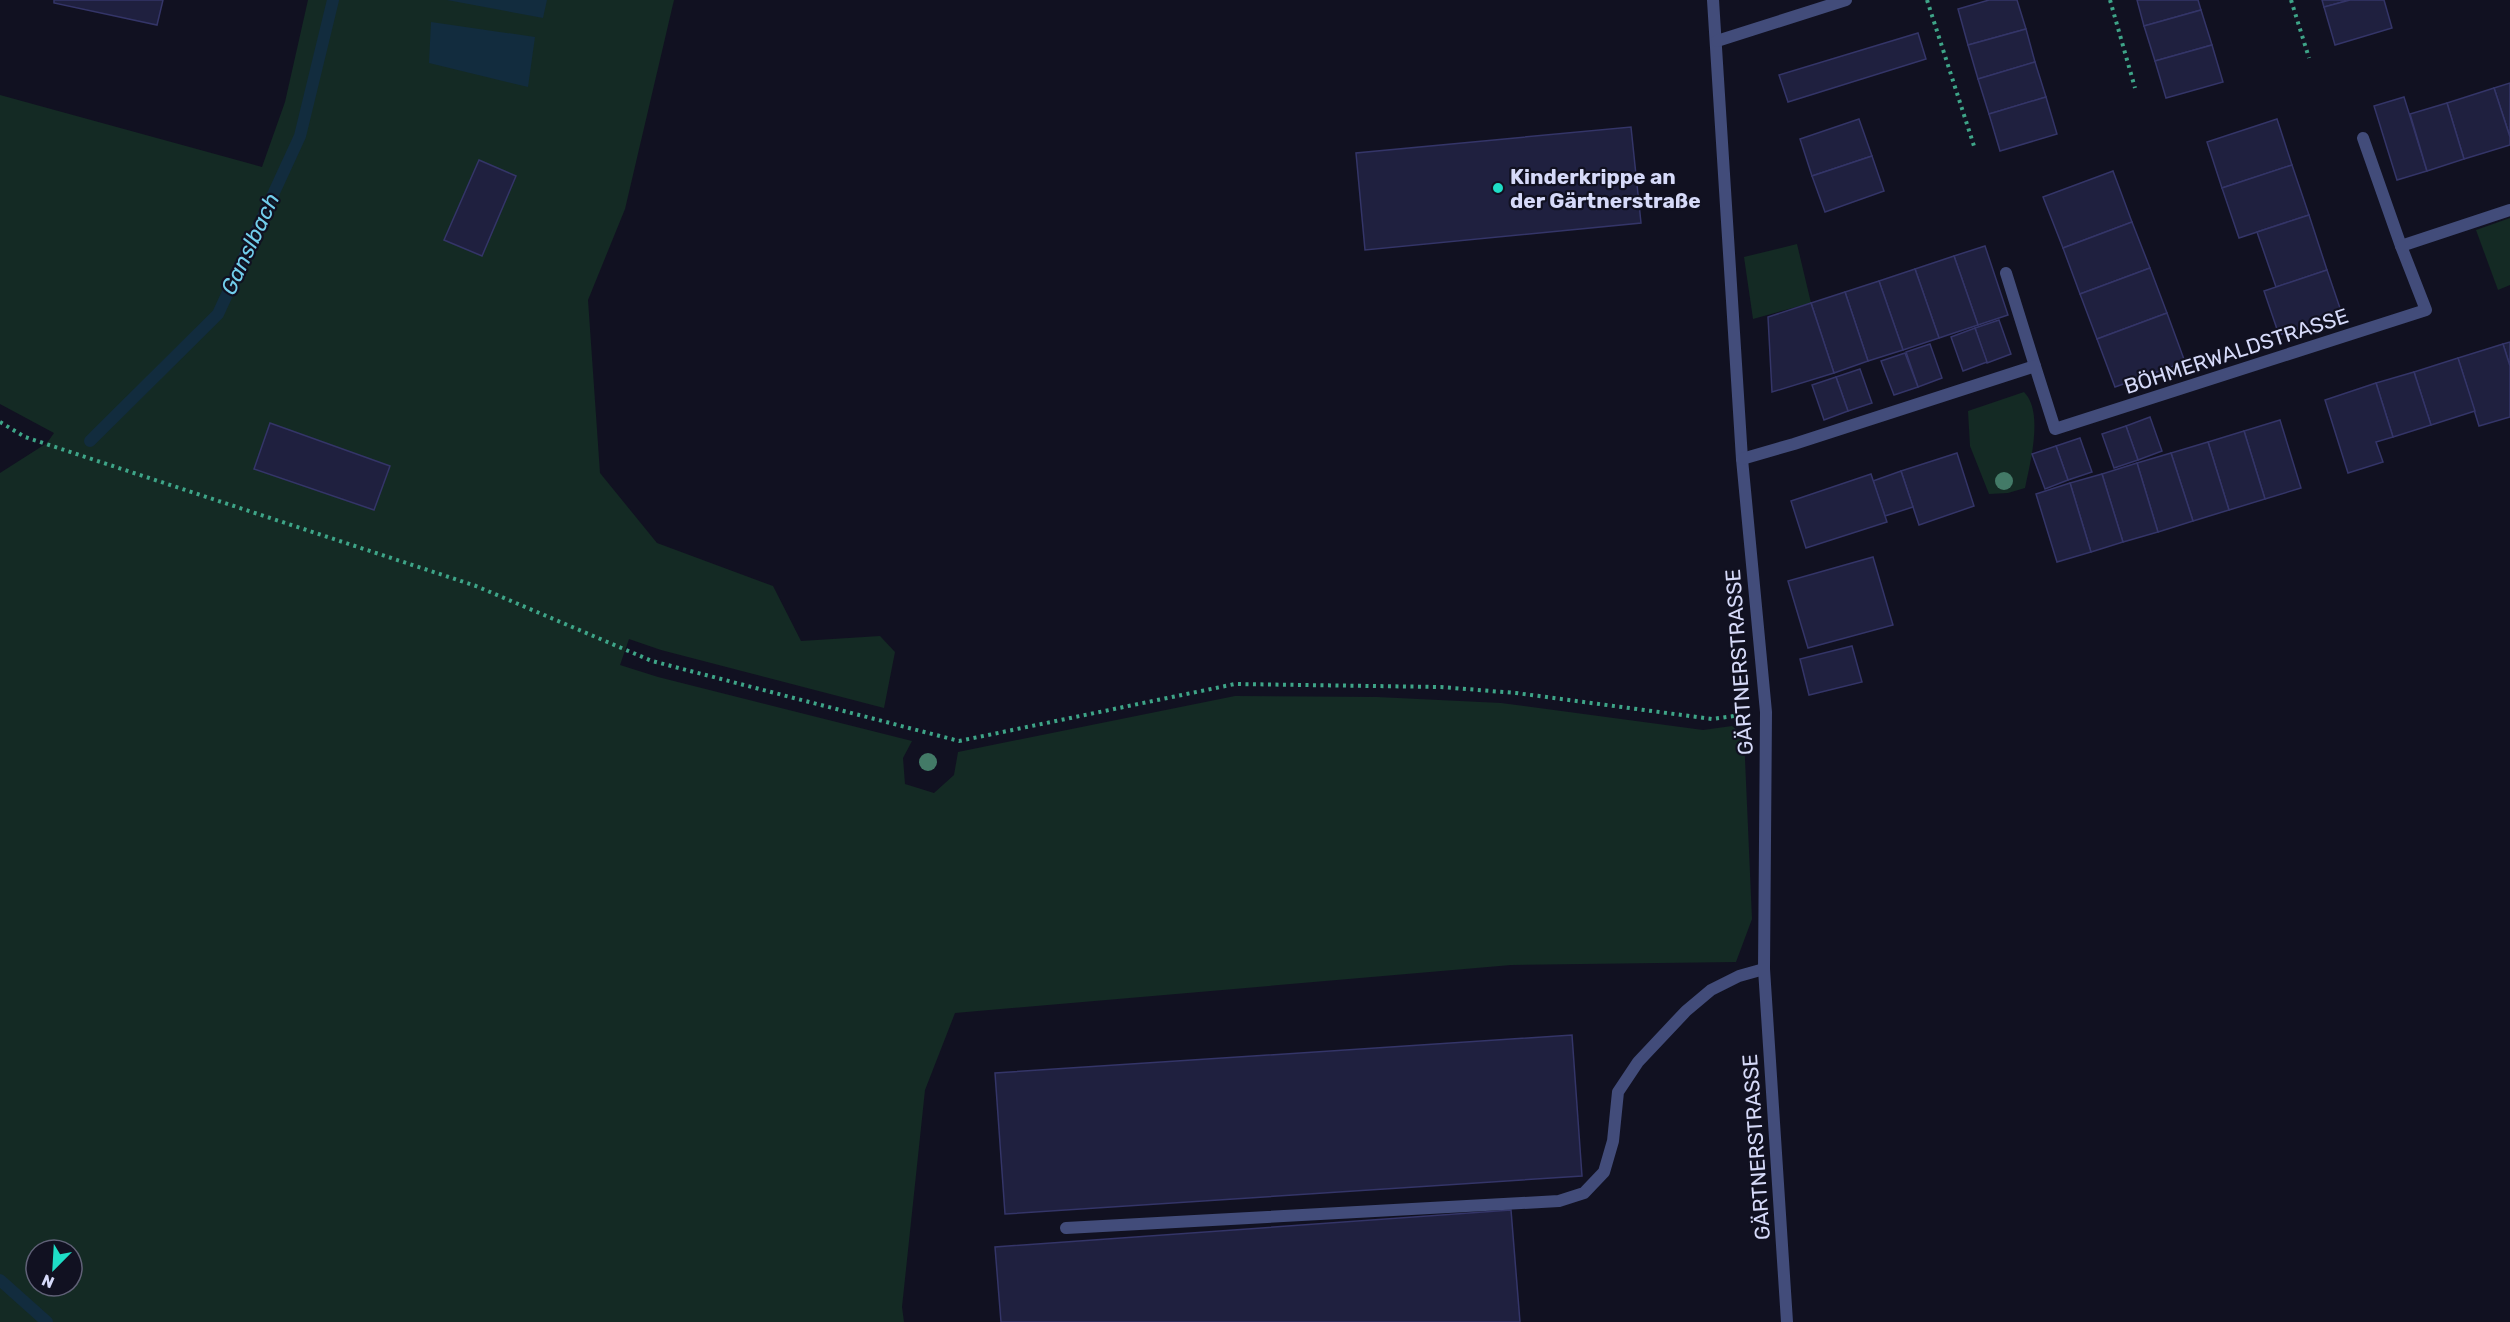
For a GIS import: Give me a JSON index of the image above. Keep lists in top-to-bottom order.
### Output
{
  "streets": {
    "street": ["BÖHMERWALDSTRASSE", "GÄRTNERSTRASSE"]
  },
  "water": ["Ganslbach"],
  "places": ["Kinderkrippe an der Gärtnerstraße"],
  "north": "bottom left"
}
